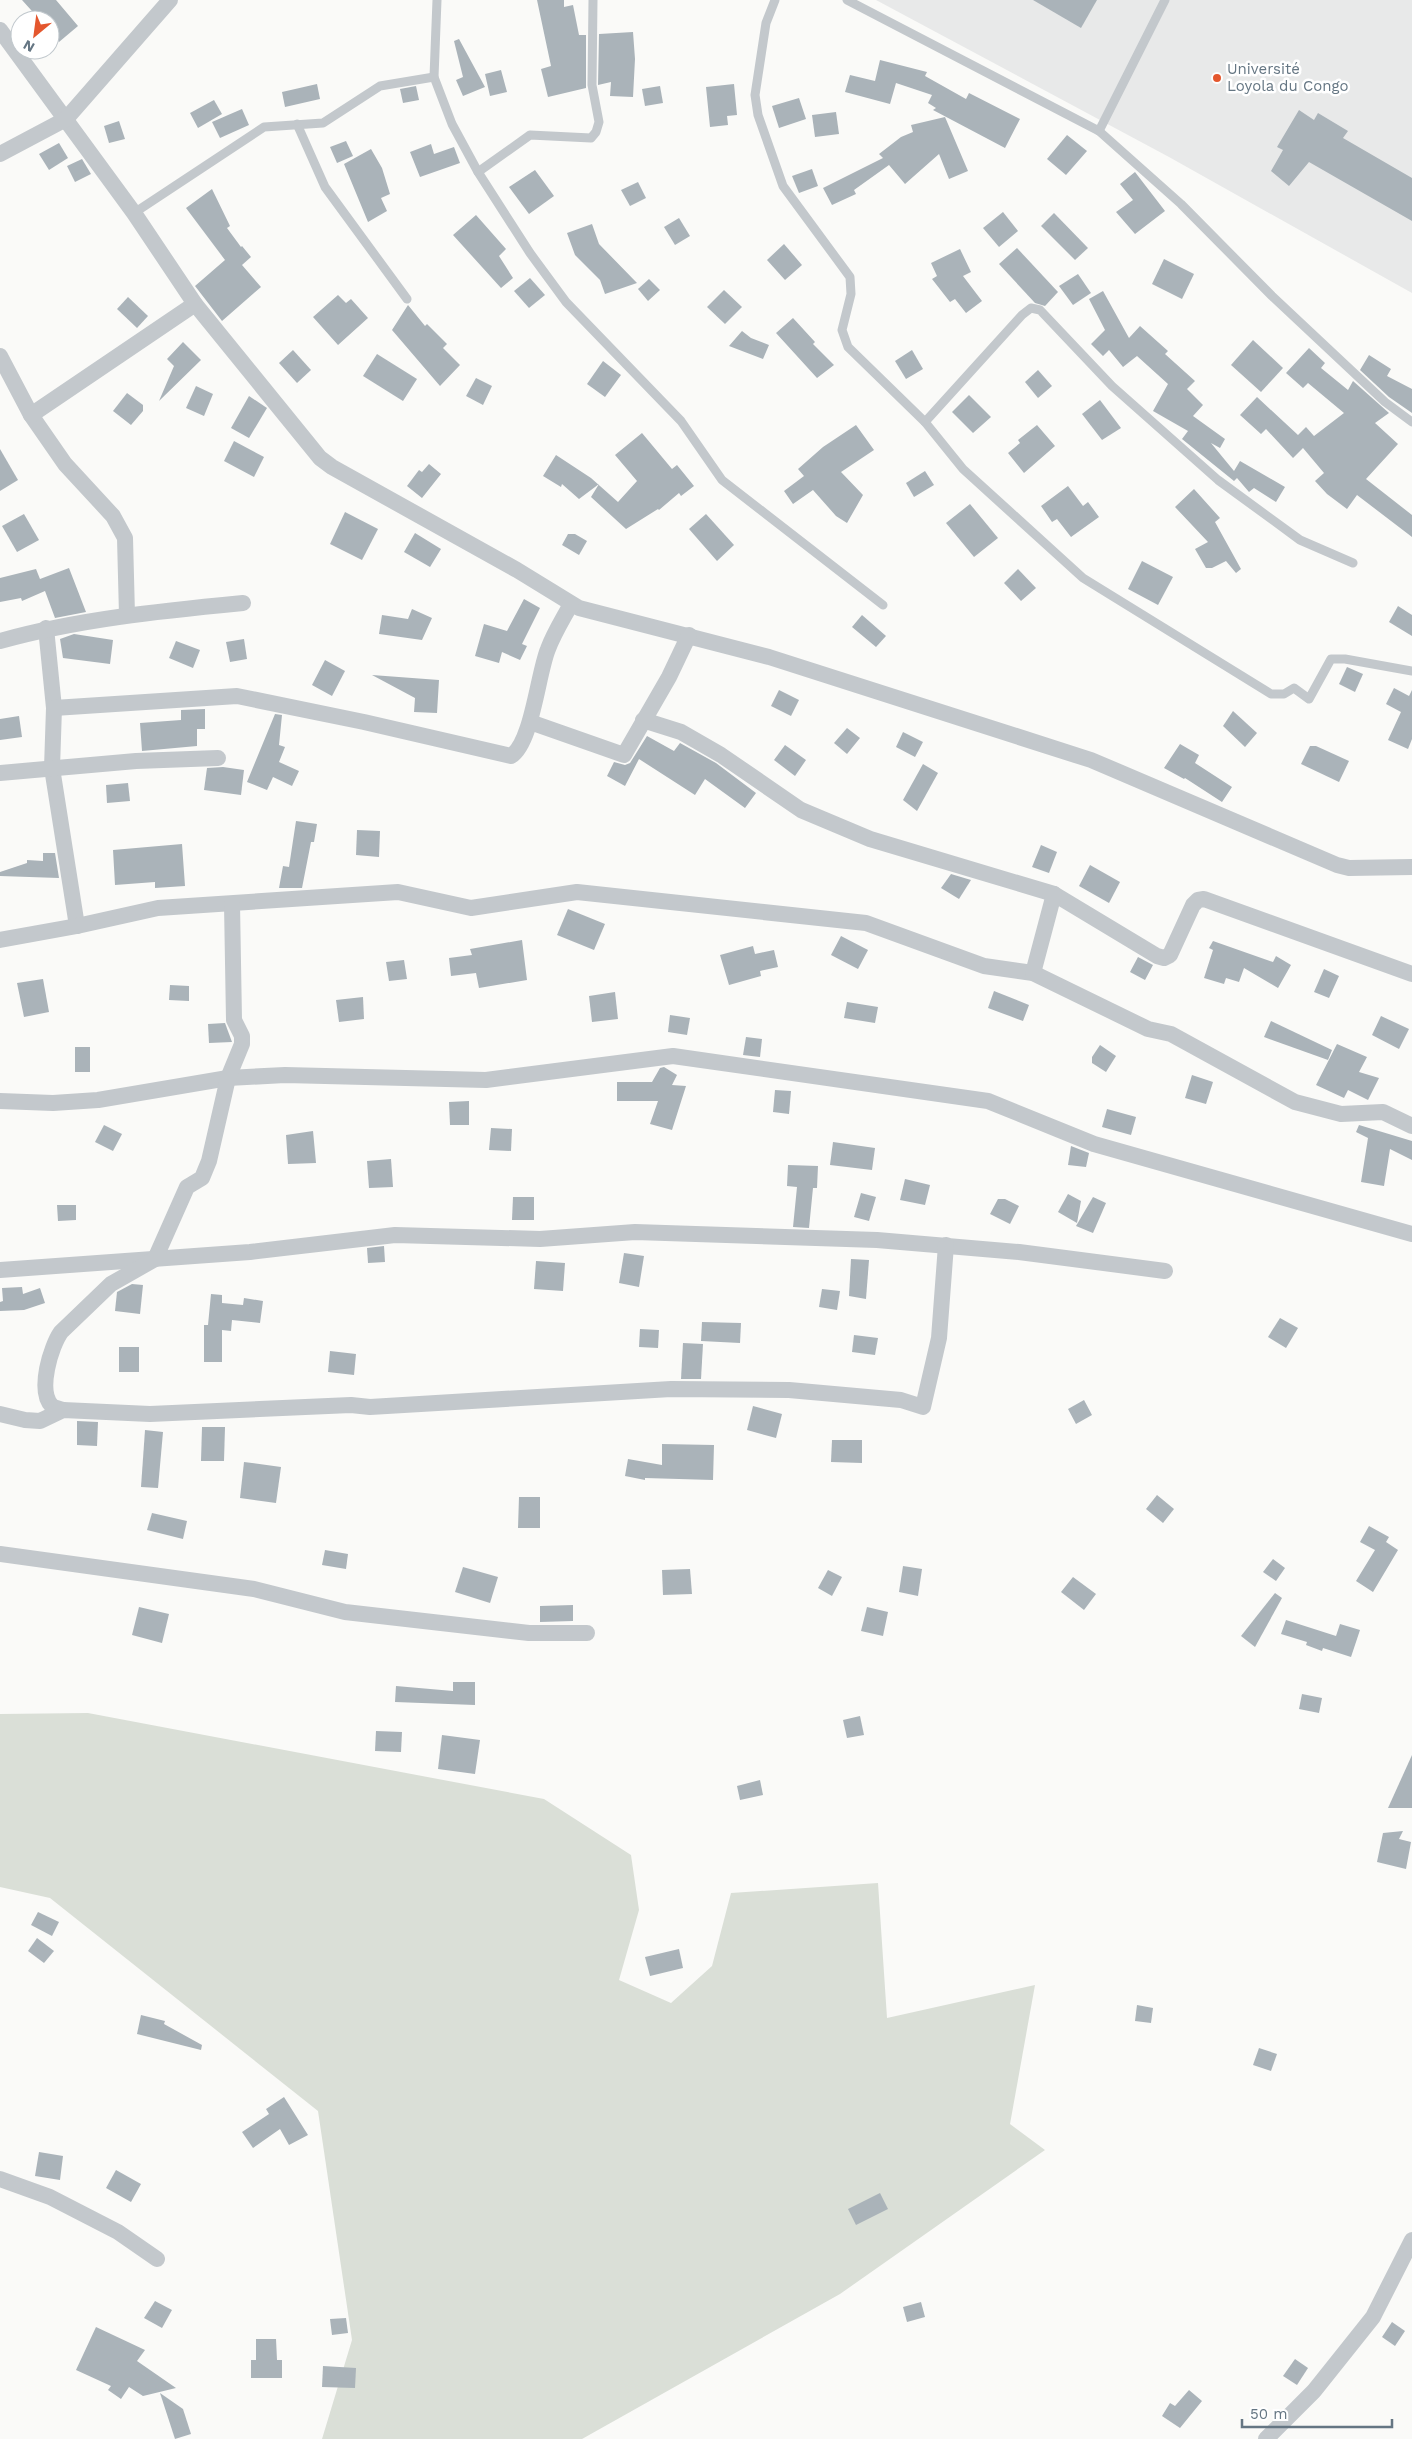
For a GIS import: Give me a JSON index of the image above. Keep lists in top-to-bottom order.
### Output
{
  "places": ["Université Loyola du Congo"],
  "scale_bar": "50 m",
  "north": "bottom left"
}
